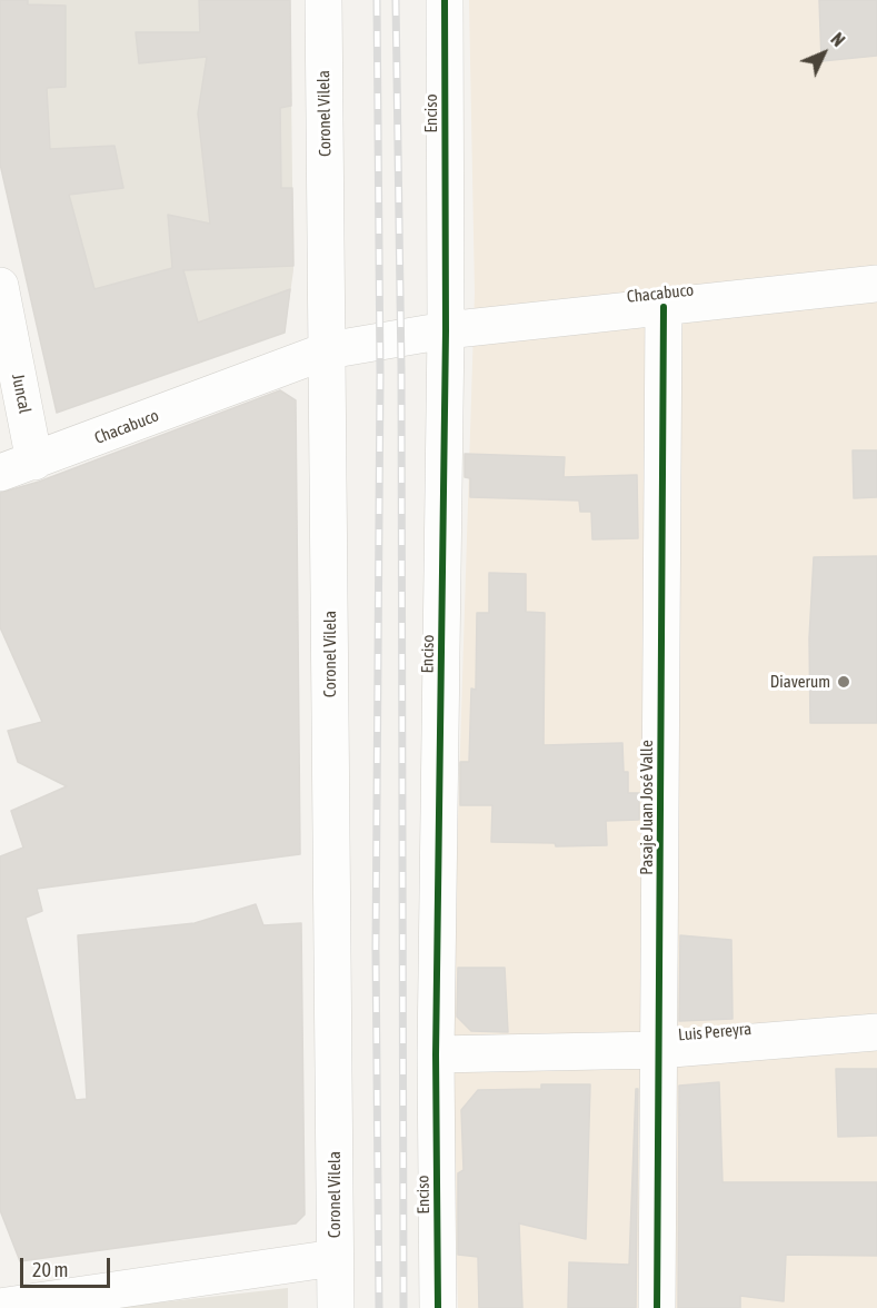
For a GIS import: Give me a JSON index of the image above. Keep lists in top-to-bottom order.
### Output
{
  "streets": {
    "street": [
      "Coronel Vilela",
      "Enciso",
      "Chacabuco",
      "Juncal",
      "Pasaje Juan José Valle",
      "Luis Pereyra"
    ]
  },
  "crossings": [
    ["Coronel Vilela", "Chacabuco"],
    ["Enciso", "Chacabuco"],
    ["Enciso", "Luis Pereyra"],
    ["Chacabuco", "Juncal"],
    ["Chacabuco", "Pasaje Juan José Valle"],
    ["Pasaje Juan José Valle", "Luis Pereyra"]
  ],
  "places": ["Diaverum"],
  "scale_bar": "20 m",
  "north": "top right"
}
